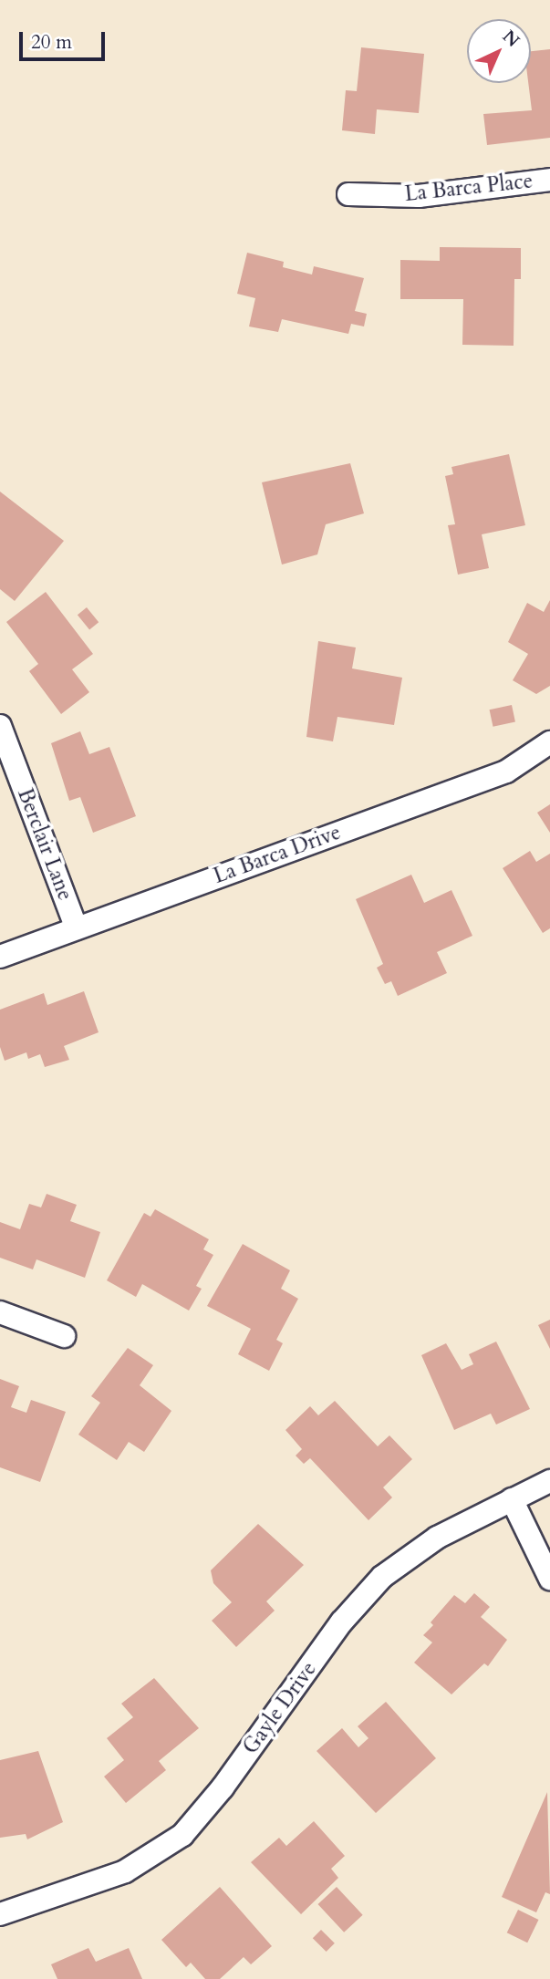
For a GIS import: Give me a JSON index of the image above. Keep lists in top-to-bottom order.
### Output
{
  "streets": {
    "street": [
      "La Barca Place",
      "Berclair Lane",
      "La Barca Drive",
      "Gayle Drive"
    ]
  },
  "crossings": [
    ["Berclair Lane", "La Barca Drive"]
  ],
  "scale_bar": "20 m",
  "north": "top right"
}
